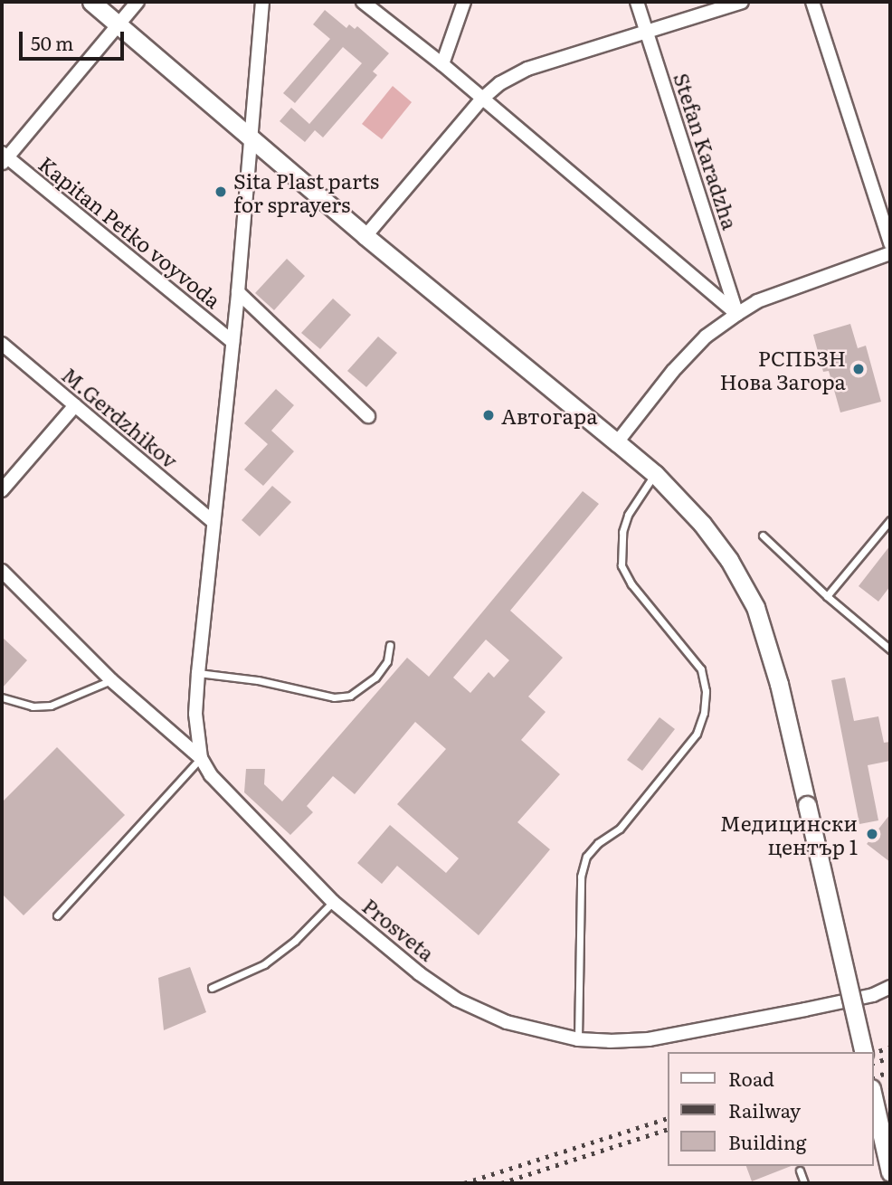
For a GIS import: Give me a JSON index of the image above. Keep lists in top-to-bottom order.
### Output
{
  "streets": {
    "street": [
      "Stefan Karadzha",
      "Kapitan Petko voyvoda",
      "M.Gerdzhikov",
      "Prosveta"
    ]
  },
  "places": [
    "Sita Plast parts for sprayers",
    "РСПБЗН Нова Загора",
    "Автогара",
    "Медицински център 1"
  ],
  "legend": ["Road", "Railway", "Building"],
  "scale_bar": "50 m"
}
